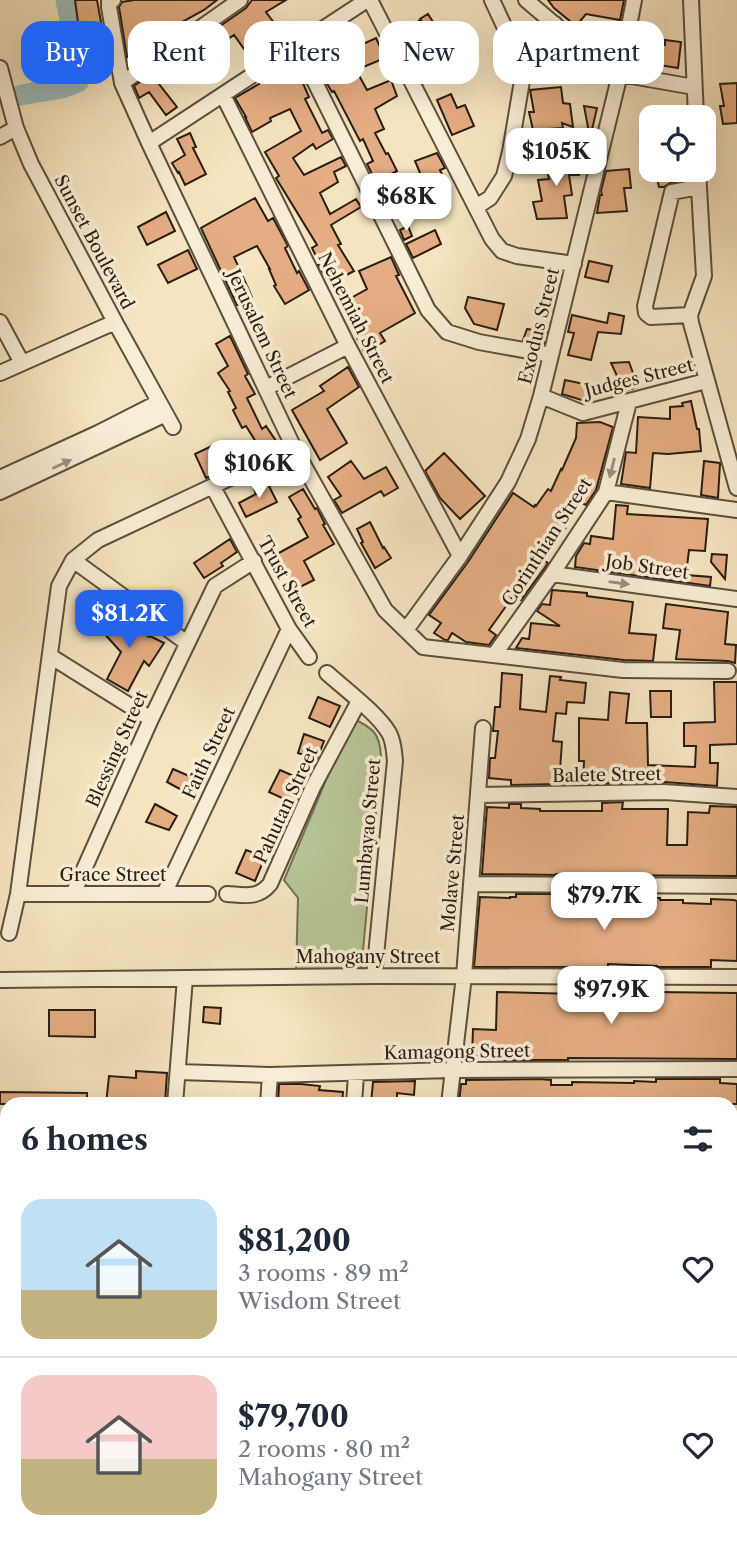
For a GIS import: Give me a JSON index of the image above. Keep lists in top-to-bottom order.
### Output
{
  "streets": {
    "street": [
      "Sunset Boulevard",
      "Nehemiah Street",
      "Exodus Street",
      "Jerusalem Street",
      "Judges Street",
      "Corinthian Street",
      "Job Street",
      "Trust Street",
      "Blessing Street",
      "Faith Street",
      "Balete Street",
      "Pahutan Street",
      "Lumbayao Street",
      "Molave Street",
      "Grace Street",
      "Mahogany Street",
      "Kamagong Street"
    ]
  },
  "crossings": [
    ["Nehemiah Street", "Exodus Street"],
    ["Exodus Street", "Jerusalem Street"],
    ["Exodus Street", "Judges Street"],
    ["Jerusalem Street", "Corinthian Street"],
    ["Judges Street", "Corinthian Street"],
    ["Corinthian Street", "Job Street"],
    ["Trust Street", "Blessing Street"],
    ["Trust Street", "Faith Street"],
    ["Blessing Street", "Grace Street"],
    ["Faith Street", "Grace Street"],
    ["Balete Street", "Molave Street"],
    ["Pahutan Street", "Lumbayao Street"],
    ["Lumbayao Street", "Mahogany Street"],
    ["Molave Street", "Mahogany Street"],
    ["Molave Street", "Kamagong Street"]
  ],
  "page": {
    "chip": [
      "Buy",
      "Rent",
      "Filters",
      "New",
      "Apartment"
    ],
    "price": [
      "$105K",
      "$68K",
      "$106K",
      "$81.2K",
      "$79.7K",
      "$97.9K"
    ],
    "heading": "6 homes",
    "list": [
      {
        "name": "$81,200",
        "note": "3 rooms · 89 m² · Wisdom Street"
      },
      {
        "name": "$79,700",
        "note": "2 rooms · 80 m² · Mahogany Street"
      }
    ]
  }
}
